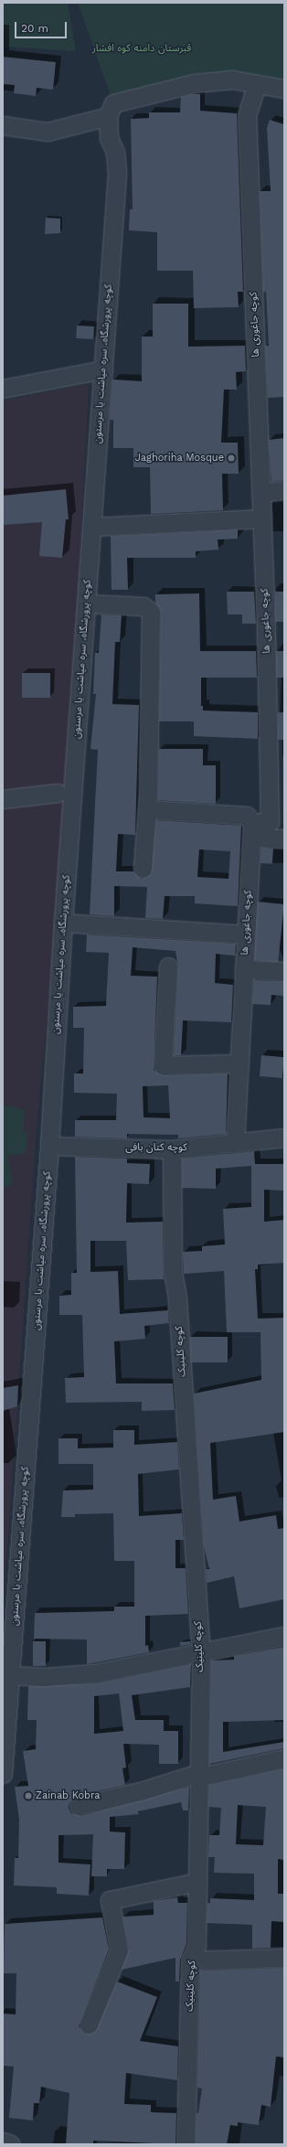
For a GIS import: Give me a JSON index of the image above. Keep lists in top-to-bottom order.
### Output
{
  "streets": {
    "street": [
      "کوچه جاغوری ها",
      "کوچه پرورشگاه، سره میاشت یا مرستون",
      "کوچه کتان بافی",
      "کوچه کلینیک"
    ]
  },
  "crossings": [
    ["کوچه جاغوری ها", "کوچه کتان بافی"],
    ["کوچه پرورشگاه، سره میاشت یا مرستون", "کوچه کتان بافی"],
    ["کوچه کتان بافی", "کوچه کلینیک"]
  ],
  "parks": ["قبرستان دامنه کوه افشار"],
  "places": ["Jaghoriha Mosque", "Zainab Kobra"],
  "scale_bar": "20 m"
}
